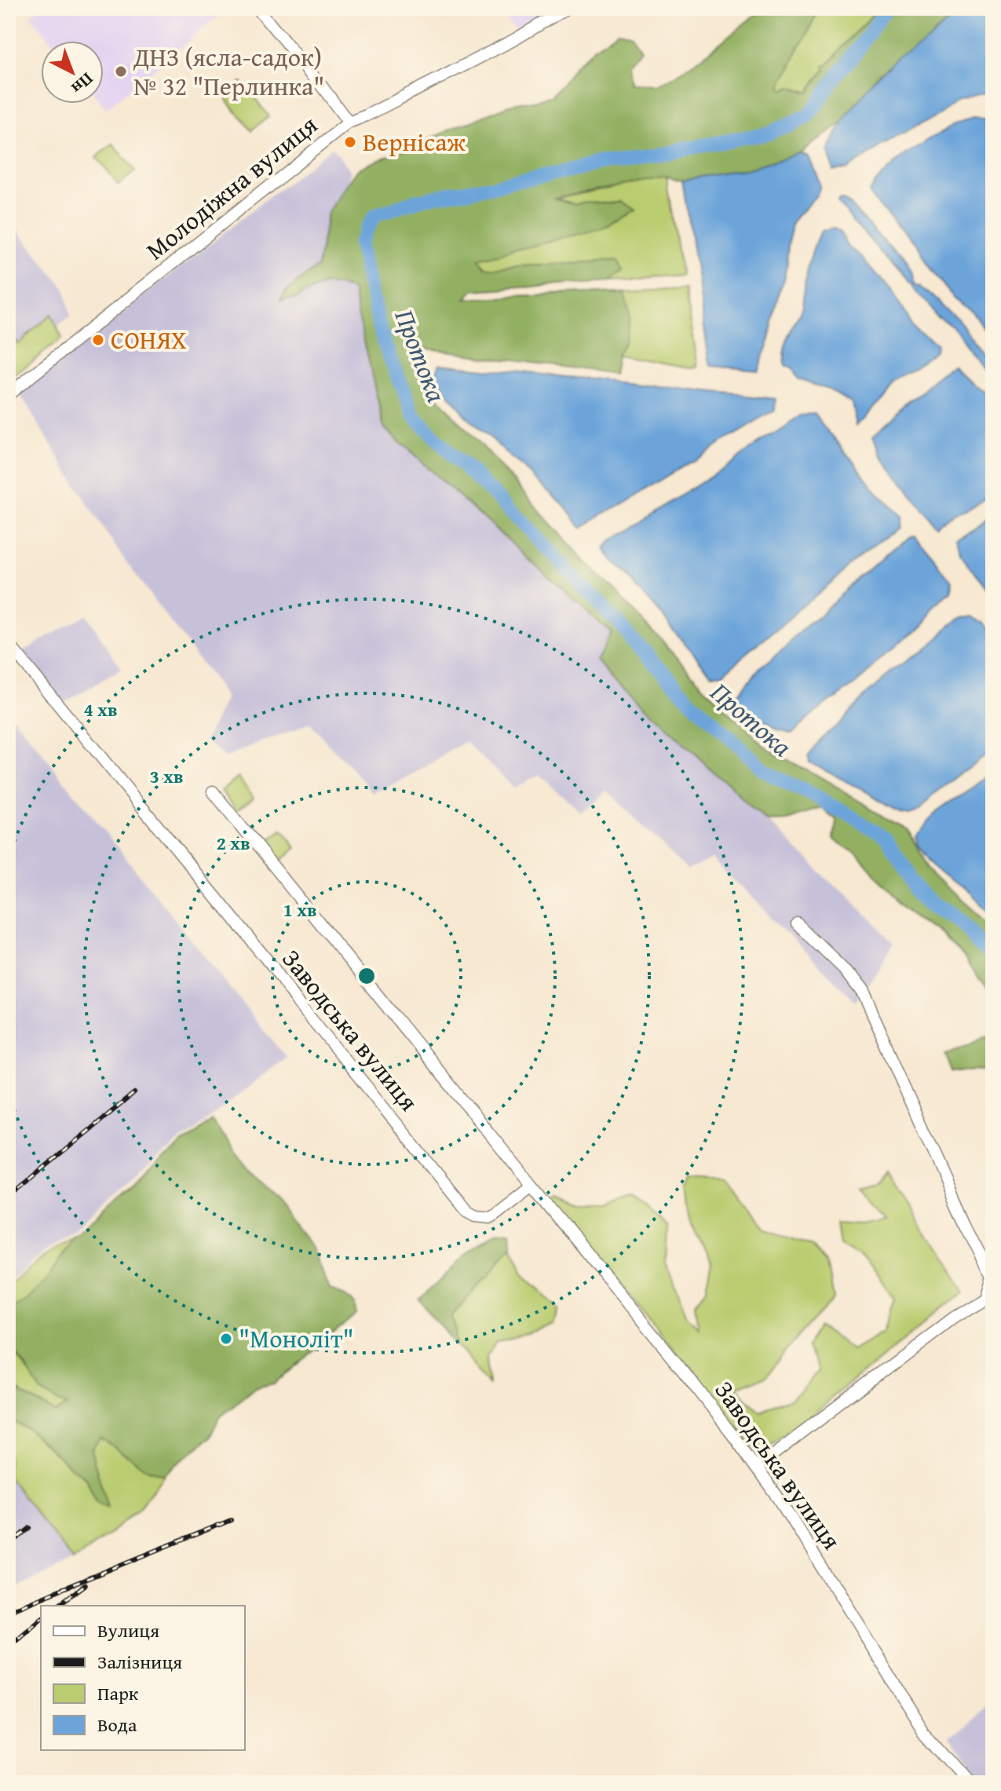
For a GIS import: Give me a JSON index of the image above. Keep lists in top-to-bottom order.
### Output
{
  "streets": {
    "street": ["Молодіжна вулиця", "Заводська вулиця"]
  },
  "water": ["Протока"],
  "places": [
    "ДНЗ (ясла-садок) № 32 \"Перлинка\"",
    "Вернісаж",
    "СОНЯХ",
    "\"Моноліт\""
  ],
  "legend": [
    "Вулиця",
    "Залізниця",
    "Парк",
    "Вода"
  ],
  "north": "bottom right",
  "rings": [
    "4 хв",
    "3 хв",
    "2 хв",
    "1 хв"
  ]
}
